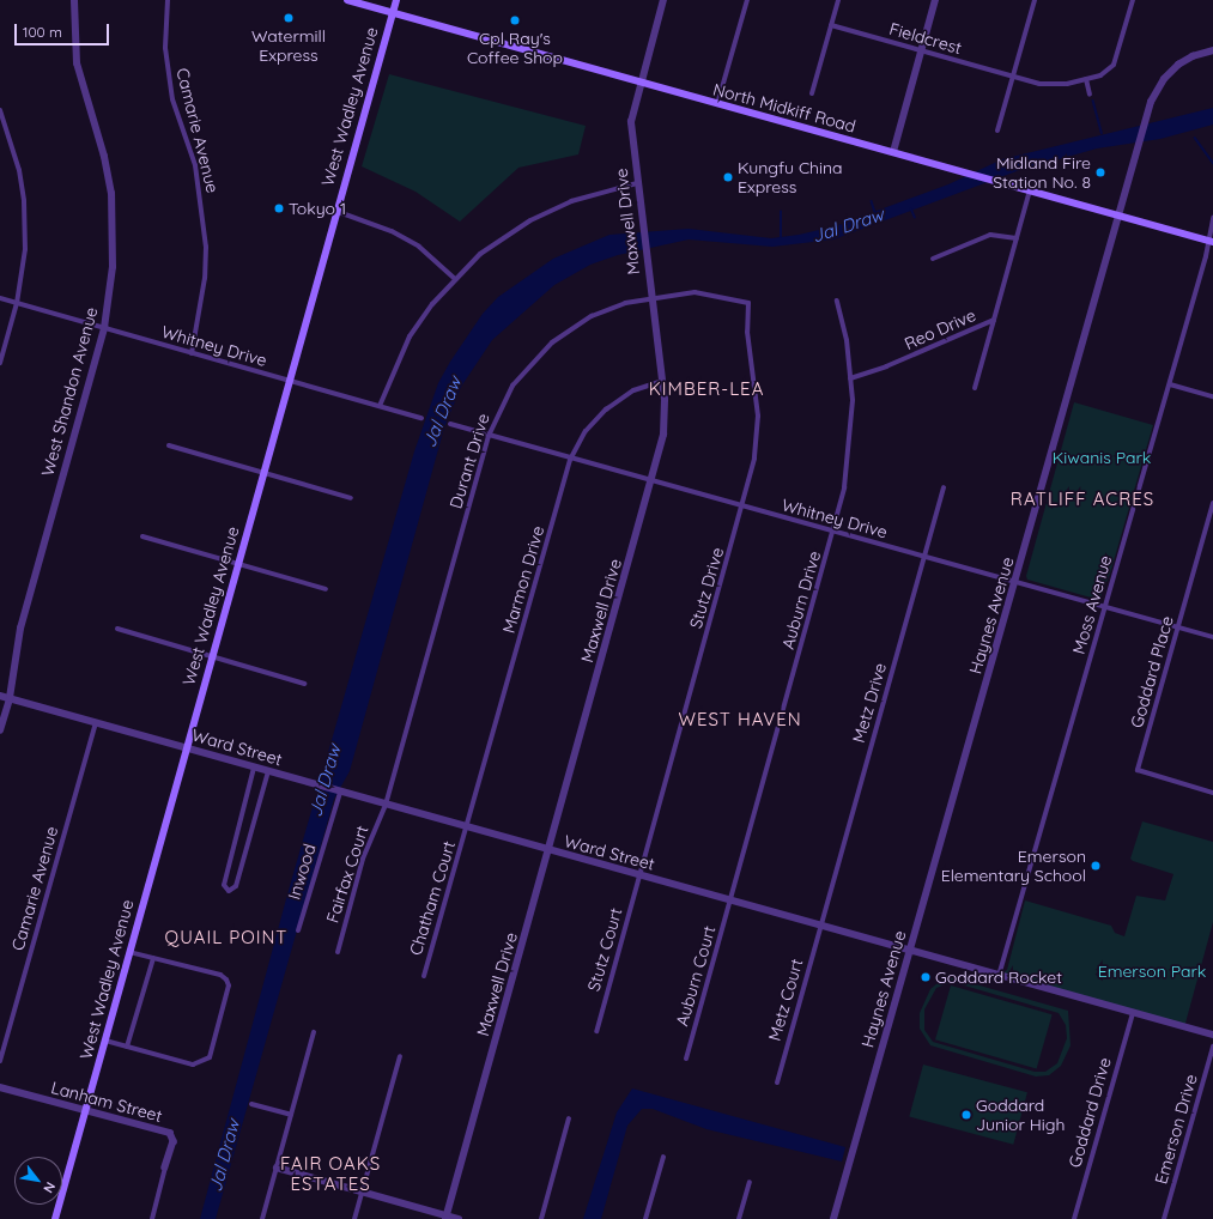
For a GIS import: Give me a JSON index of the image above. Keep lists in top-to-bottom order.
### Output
{
  "streets": {
    "main road": ["West Wadley Avenue", "North Midkiff Road"],
    "street": [
      "Fieldcrest",
      "Camarie Avenue",
      "Maxwell Drive",
      "Reo Drive",
      "Whitney Drive",
      "West Shandon Avenue",
      "Durant Drive",
      "Marmon Drive",
      "Stutz Drive",
      "Auburn Drive",
      "Moss Avenue",
      "Haynes Avenue",
      "Goddard Place",
      "Metz Drive",
      "Ward Street",
      "Inwood",
      "Fairfax Court",
      "Chatham Court",
      "Stutz Court",
      "Auburn Court",
      "Metz Court",
      "Lanham Street",
      "Goddard Drive",
      "Emerson Drive"
    ]
  },
  "crossings": [
    ["West Wadley Avenue", "North Midkiff Road"],
    ["West Wadley Avenue", "Whitney Drive"],
    ["West Wadley Avenue", "Ward Street"],
    ["West Wadley Avenue", "Lanham Street"],
    ["North Midkiff Road", "Maxwell Drive"],
    ["North Midkiff Road", "Reo Drive"],
    ["North Midkiff Road", "Moss Avenue"],
    ["North Midkiff Road", "Haynes Avenue"],
    ["Camarie Avenue", "Whitney Drive"],
    ["Camarie Avenue", "Ward Street"],
    ["Maxwell Drive", "Whitney Drive"],
    ["Maxwell Drive", "Durant Drive"],
    ["Maxwell Drive", "Marmon Drive"],
    ["Maxwell Drive", "Ward Street"],
    ["Reo Drive", "Auburn Drive"],
    ["Whitney Drive", "West Shandon Avenue"],
    ["Whitney Drive", "Durant Drive"],
    ["Whitney Drive", "Marmon Drive"],
    ["Whitney Drive", "Stutz Drive"],
    ["Whitney Drive", "Auburn Drive"],
    ["Whitney Drive", "Moss Avenue"],
    ["Whitney Drive", "Haynes Avenue"],
    ["Whitney Drive", "Goddard Place"],
    ["Whitney Drive", "Metz Drive"],
    ["West Shandon Avenue", "Ward Street"],
    ["Durant Drive", "Stutz Drive"],
    ["Durant Drive", "Ward Street"],
    ["Durant Drive", "Fairfax Court"],
    ["Marmon Drive", "Ward Street"],
    ["Marmon Drive", "Chatham Court"],
    ["Stutz Drive", "Ward Street"],
    ["Stutz Drive", "Stutz Court"],
    ["Auburn Drive", "Ward Street"],
    ["Auburn Drive", "Auburn Court"],
    ["Moss Avenue", "Ward Street"],
    ["Haynes Avenue", "Ward Street"],
    ["Metz Drive", "Ward Street"],
    ["Metz Drive", "Metz Court"],
    ["Ward Street", "Inwood"],
    ["Ward Street", "Fairfax Court"],
    ["Ward Street", "Chatham Court"],
    ["Ward Street", "Stutz Court"],
    ["Ward Street", "Auburn Court"],
    ["Ward Street", "Metz Court"],
    ["Ward Street", "Goddard Drive"]
  ],
  "districts": [
    "KIMBER-LEA",
    "RATLIFF ACRES",
    "WEST HAVEN",
    "QUAIL POINT",
    "FAIR OAKS ESTATES"
  ],
  "water": ["Jal Draw"],
  "parks": ["Kiwanis Park", "Emerson Park"],
  "places": [
    "Watermill Express",
    "Cpl Ray's Coffee Shop",
    "Midland Fire Station No. 8",
    "Kungfu China Express",
    "Tokyo 1",
    "Emerson Elementary School",
    "Goddard Rocket",
    "Goddard Junior High"
  ],
  "scale_bar": "100 m",
  "north": "bottom right"
}
